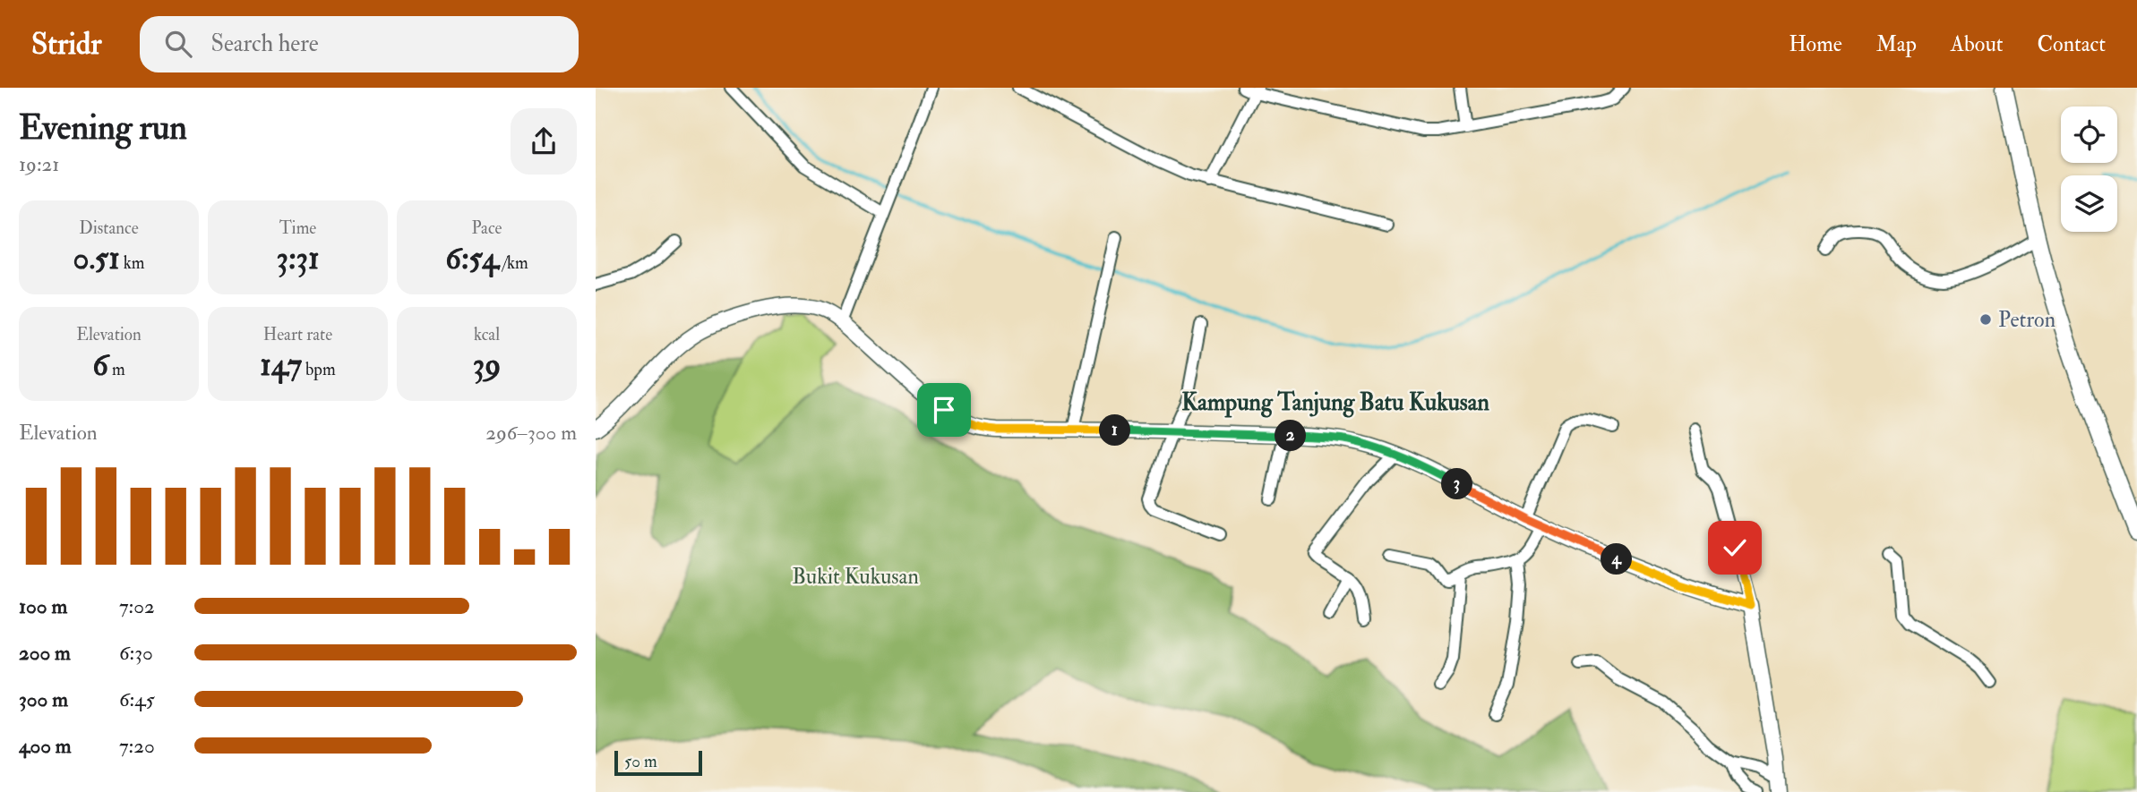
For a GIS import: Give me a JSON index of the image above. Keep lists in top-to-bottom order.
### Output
{
  "districts": ["Kampung Tanjung Batu Kukusan"],
  "parks": ["Bukit Kukusan"],
  "places": ["Petron"],
  "scale_bar": "50 m",
  "page": {
    "header": "Stridr",
    "search": "Search here",
    "nav": [
      "Home",
      "Map",
      "About",
      "Contact"
    ],
    "heading": ["Evening run", "19:21"],
    "stats": [
      ["Distance", "0.51 km"],
      ["Time", "3:31"],
      ["Pace", "6:54 /km"],
      ["Elevation", "6 m"],
      ["Heart rate", "147 bpm"],
      ["kcal", "39"]
    ],
    "chart": ["Elevation", "296–300 m"],
    "pins": [
      "1",
      "2",
      "3",
      "4"
    ],
    "list": [
      {
        "name": "100 m",
        "note": "7:02"
      },
      {
        "name": "200 m",
        "note": "6:30"
      },
      {
        "name": "300 m",
        "note": "6:45"
      },
      {
        "name": "400 m",
        "note": "7:20"
      }
    ],
    "scale": "50 m"
  }
}
